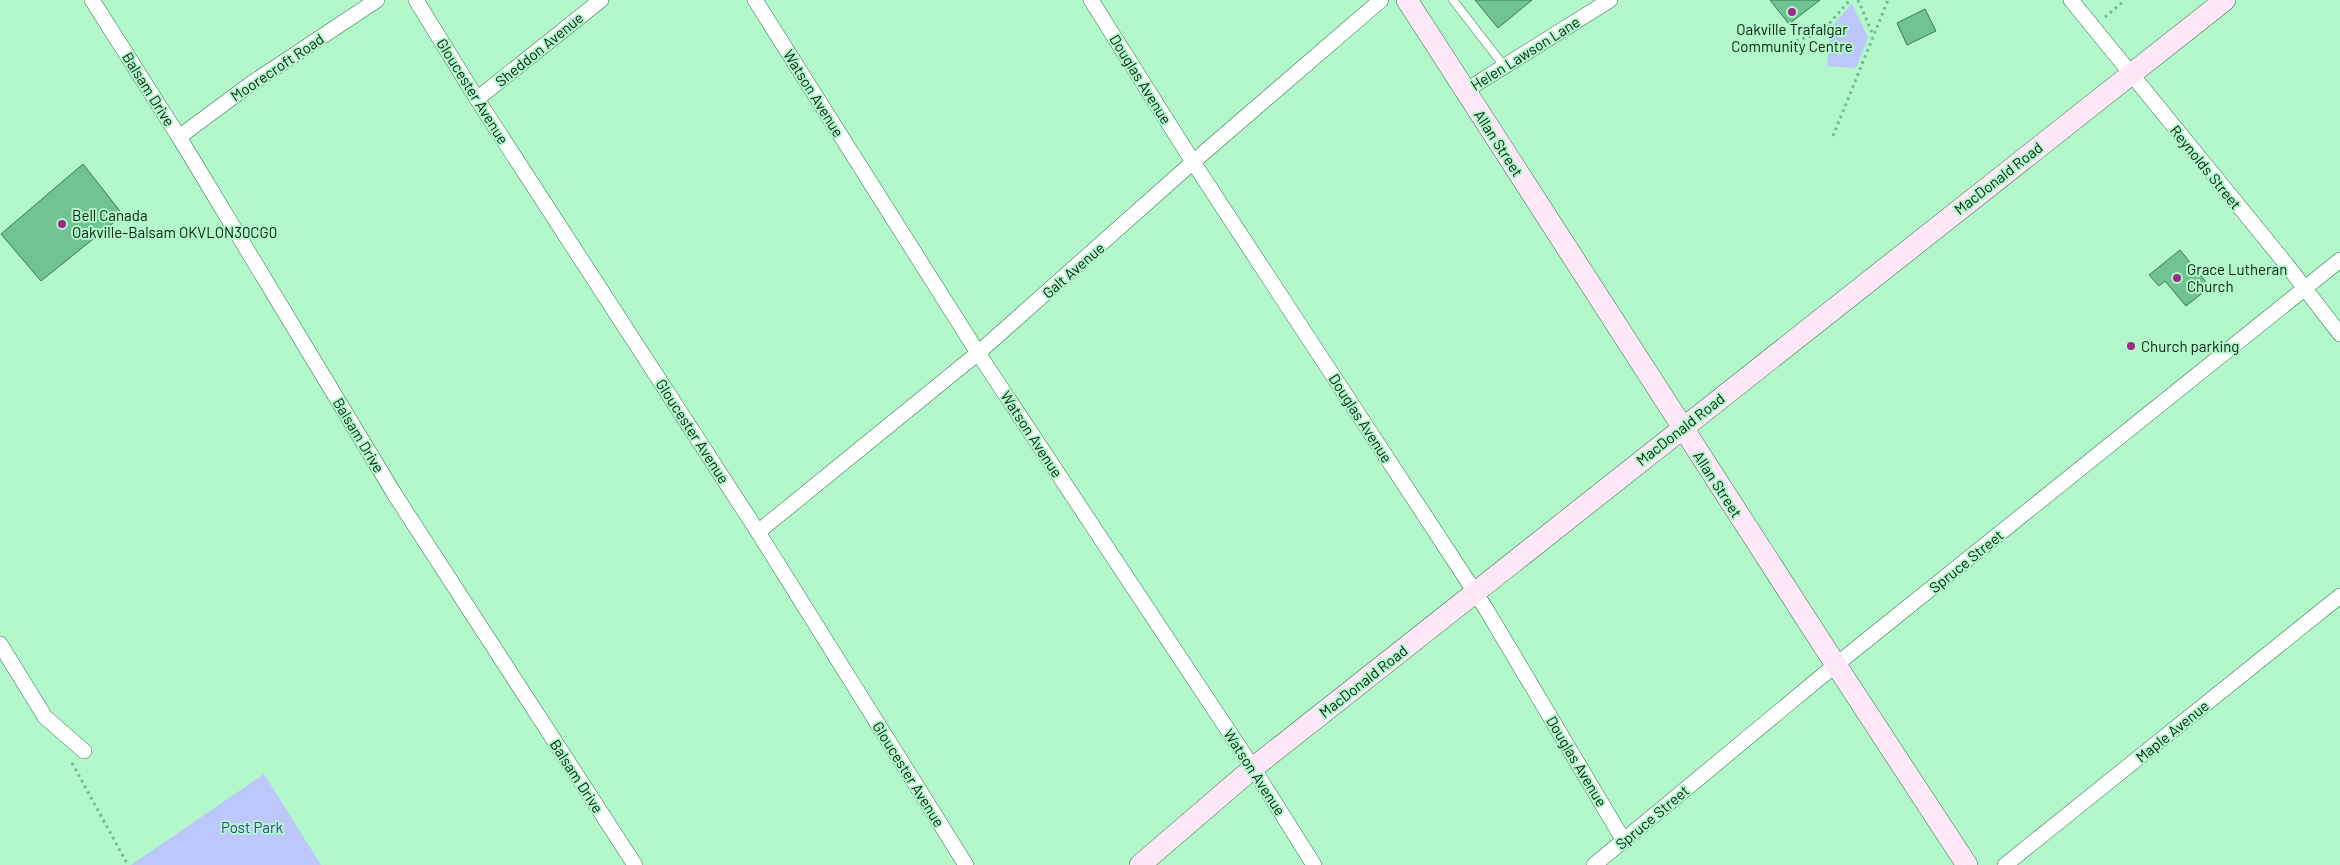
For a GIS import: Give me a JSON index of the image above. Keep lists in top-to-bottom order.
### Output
{
  "streets": {
    "street": [
      "Sheddon Avenue",
      "Helen Lawson Lane",
      "Moorecroft Road",
      "Douglas Avenue",
      "Balsam Drive",
      "Gloucester Avenue",
      "Watson Avenue",
      "Allan Street",
      "Reynolds Street",
      "MacDonald Road",
      "Galt Avenue",
      "Spruce Street",
      "Maple Avenue"
    ]
  },
  "crossings": [
    ["Sheddon Avenue", "Gloucester Avenue"],
    ["Helen Lawson Lane", "Allan Street"],
    ["Moorecroft Road", "Balsam Drive"],
    ["Douglas Avenue", "MacDonald Road"],
    ["Douglas Avenue", "Galt Avenue"],
    ["Douglas Avenue", "Spruce Street"],
    ["Gloucester Avenue", "Galt Avenue"],
    ["Watson Avenue", "MacDonald Road"],
    ["Watson Avenue", "Galt Avenue"],
    ["Allan Street", "MacDonald Road"],
    ["Allan Street", "Spruce Street"],
    ["Reynolds Street", "MacDonald Road"],
    ["Reynolds Street", "Spruce Street"]
  ],
  "parks": ["Post Park"],
  "places": [
    "Oakville Trafalgar Community Centre",
    "Bell Canada Oakville-Balsam OKVLON30CG0",
    "Grace Lutheran Church",
    "Church parking"
  ]
}
